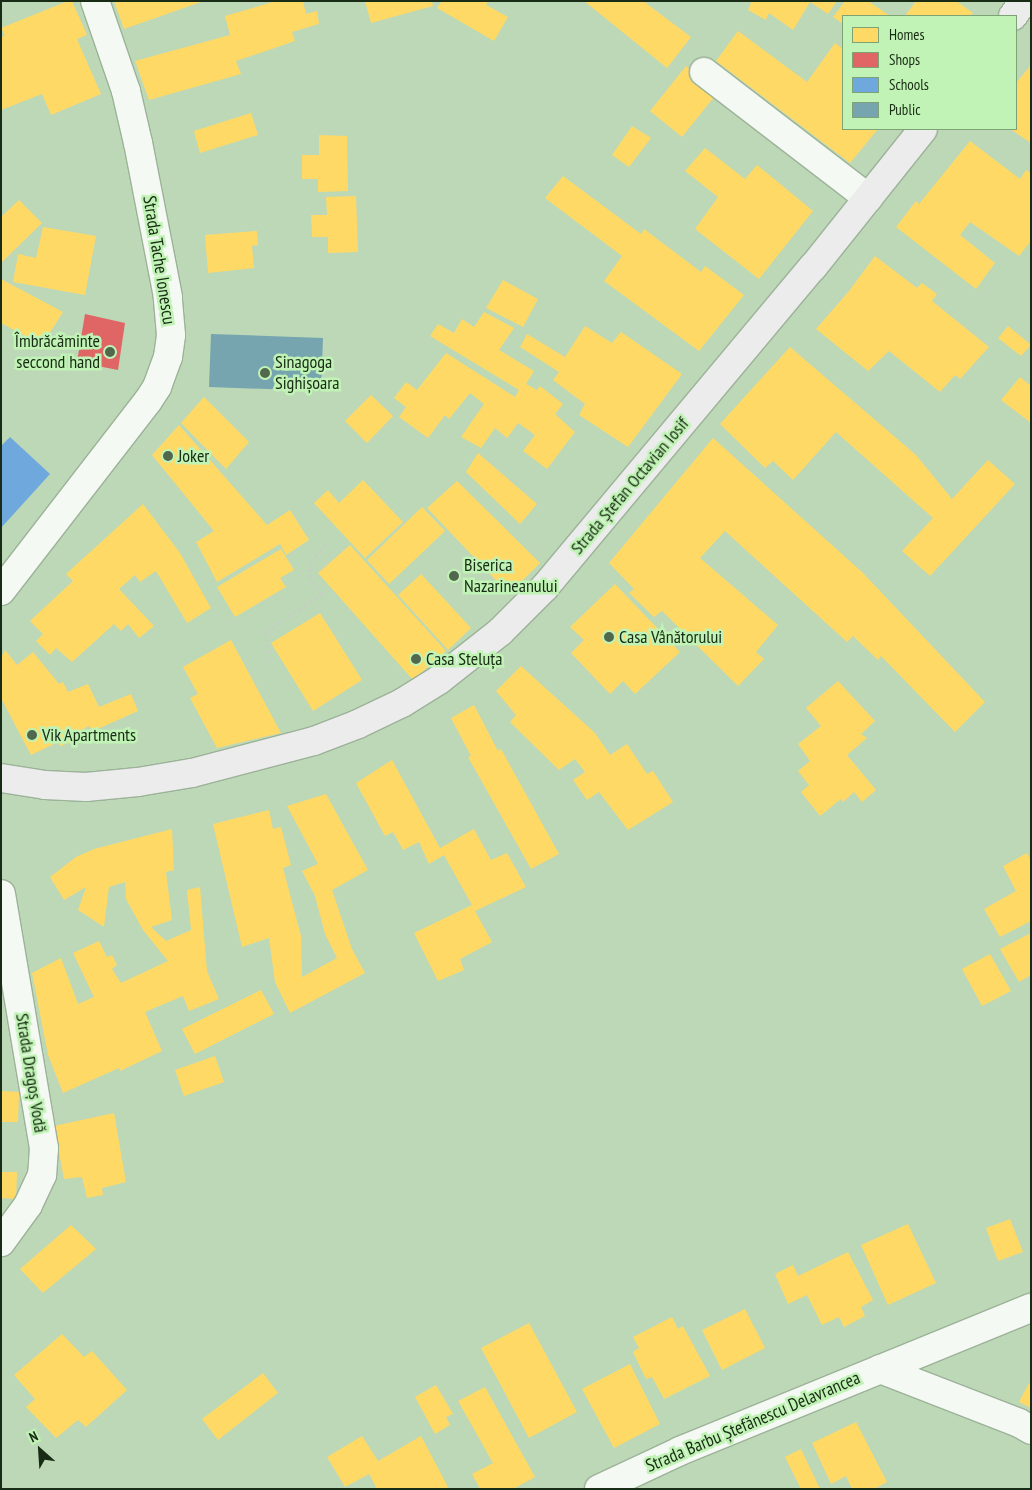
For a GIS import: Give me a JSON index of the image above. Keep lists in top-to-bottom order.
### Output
{
  "streets": {
    "main road": ["Strada Ștefan Octavian Iosif"],
    "street": ["Strada Tache Ionescu", "Strada Dragoș Vodă", "Strada Barbu Ștefănescu Delavrancea"]
  },
  "places": [
    "Îmbrăcăminte seccond hand",
    "Sinagoga Sighișoara",
    "Joker",
    "Biserica Nazarineanului",
    "Casa Vânătorului",
    "Casa Steluța",
    "Vik Apartments"
  ],
  "legend": [
    "Homes",
    "Shops",
    "Schools",
    "Public"
  ],
  "north": "top left"
}
